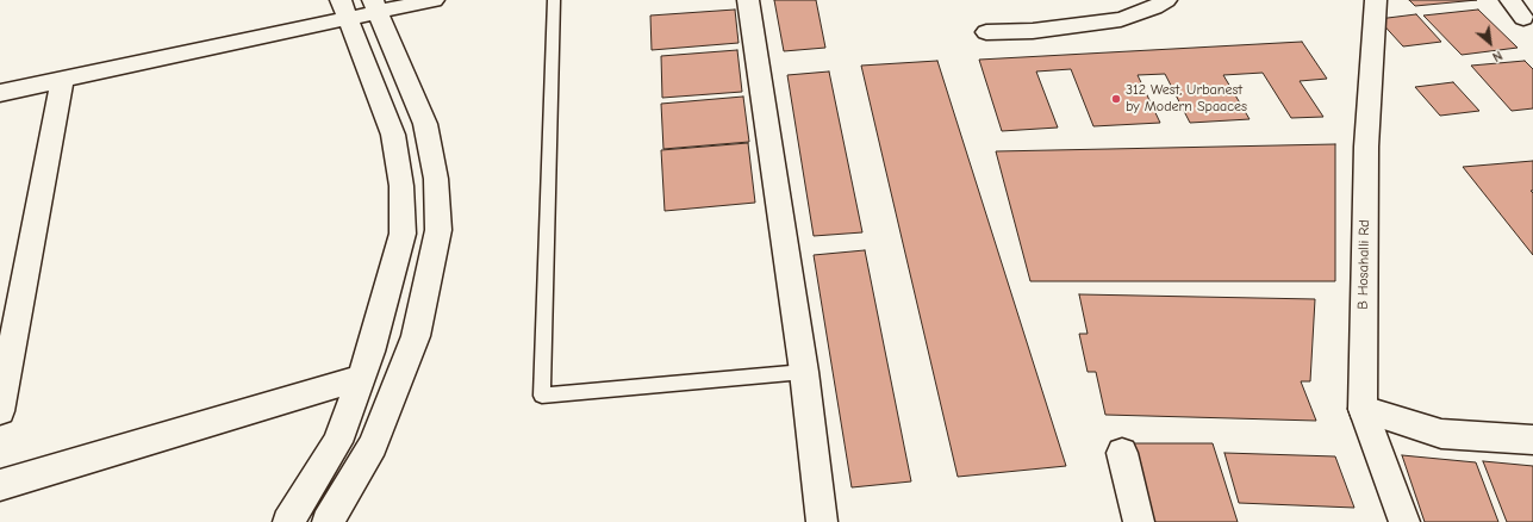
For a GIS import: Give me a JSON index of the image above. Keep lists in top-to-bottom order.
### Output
{
  "streets": {
    "street": ["B Hosahalli Rd"]
  },
  "places": ["312 West, Urbanest by Modern Spaaces"],
  "north": "bottom right"
}
